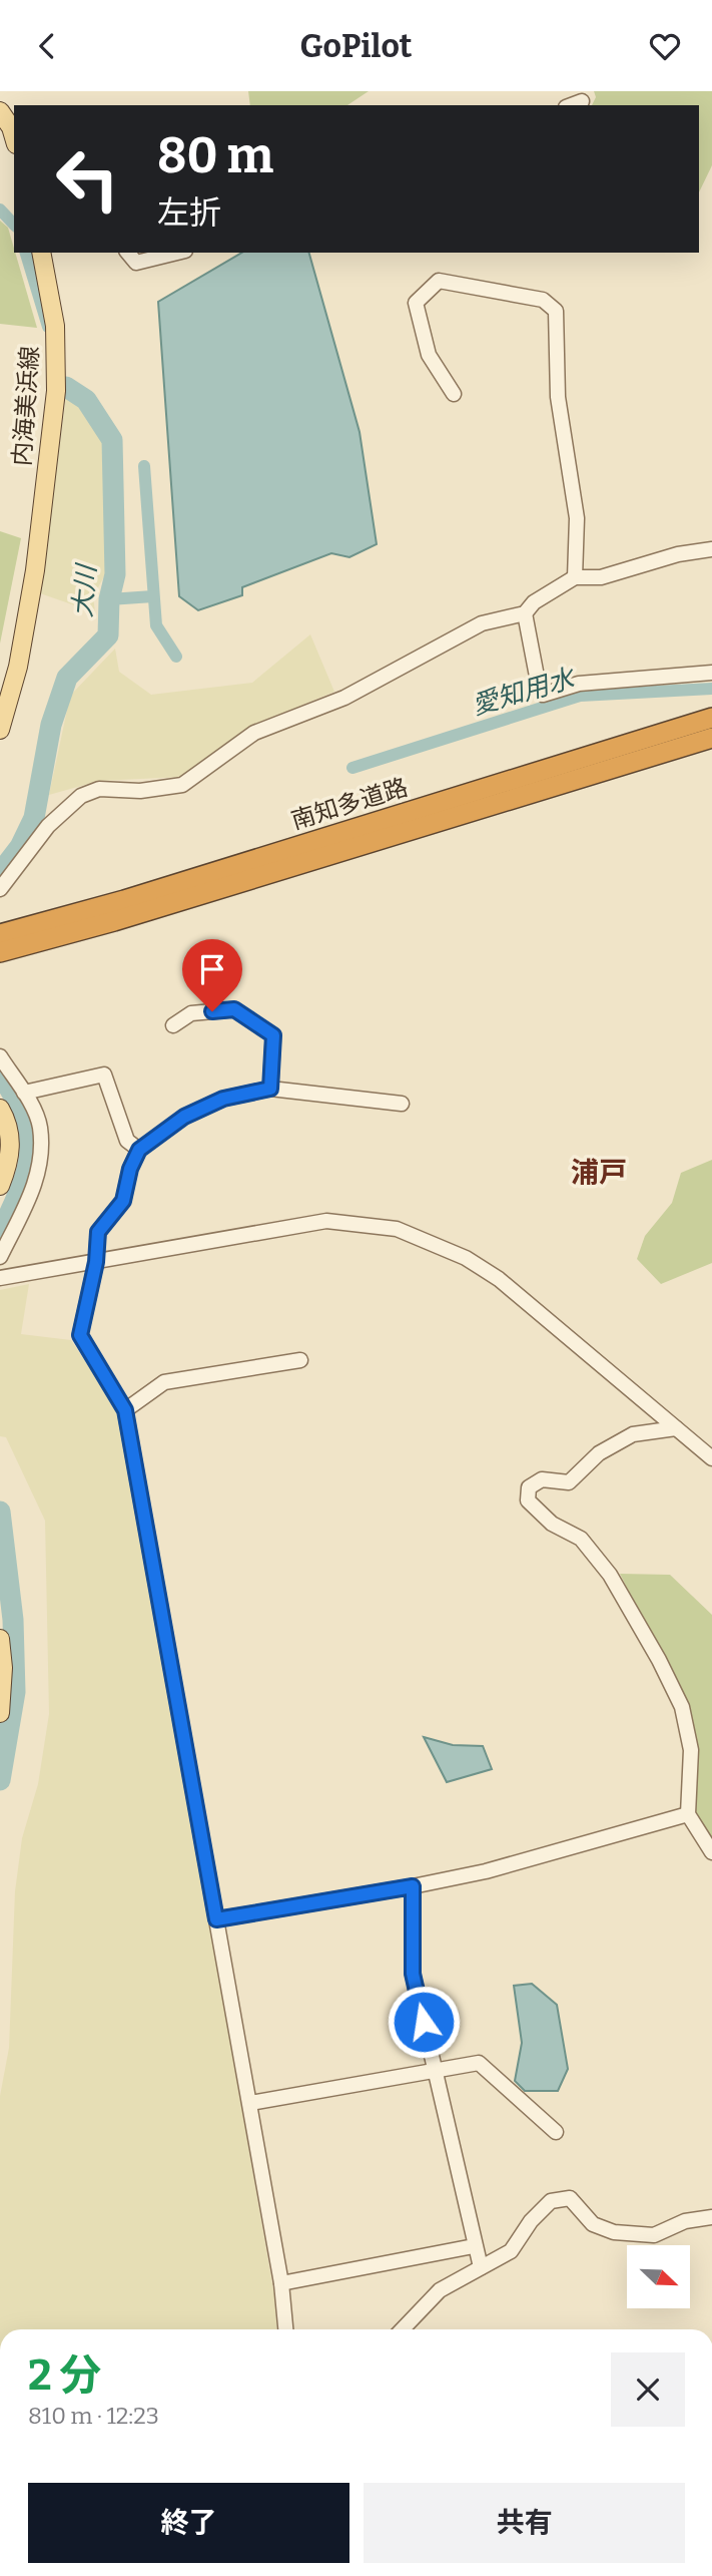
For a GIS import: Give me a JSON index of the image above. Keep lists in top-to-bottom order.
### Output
{
  "streets": {
    "highway": ["南知多道路"],
    "main road": ["内海美浜線"]
  },
  "districts": ["浦戸"],
  "water": ["大川", "愛知用水"],
  "north": "bottom right",
  "page": {
    "header": "GoPilot",
    "turn": ["80 m", "左折"],
    "heading": ["2 分", "810 m · 12:23"],
    "buttons": ["終了", "共有"]
  }
}
